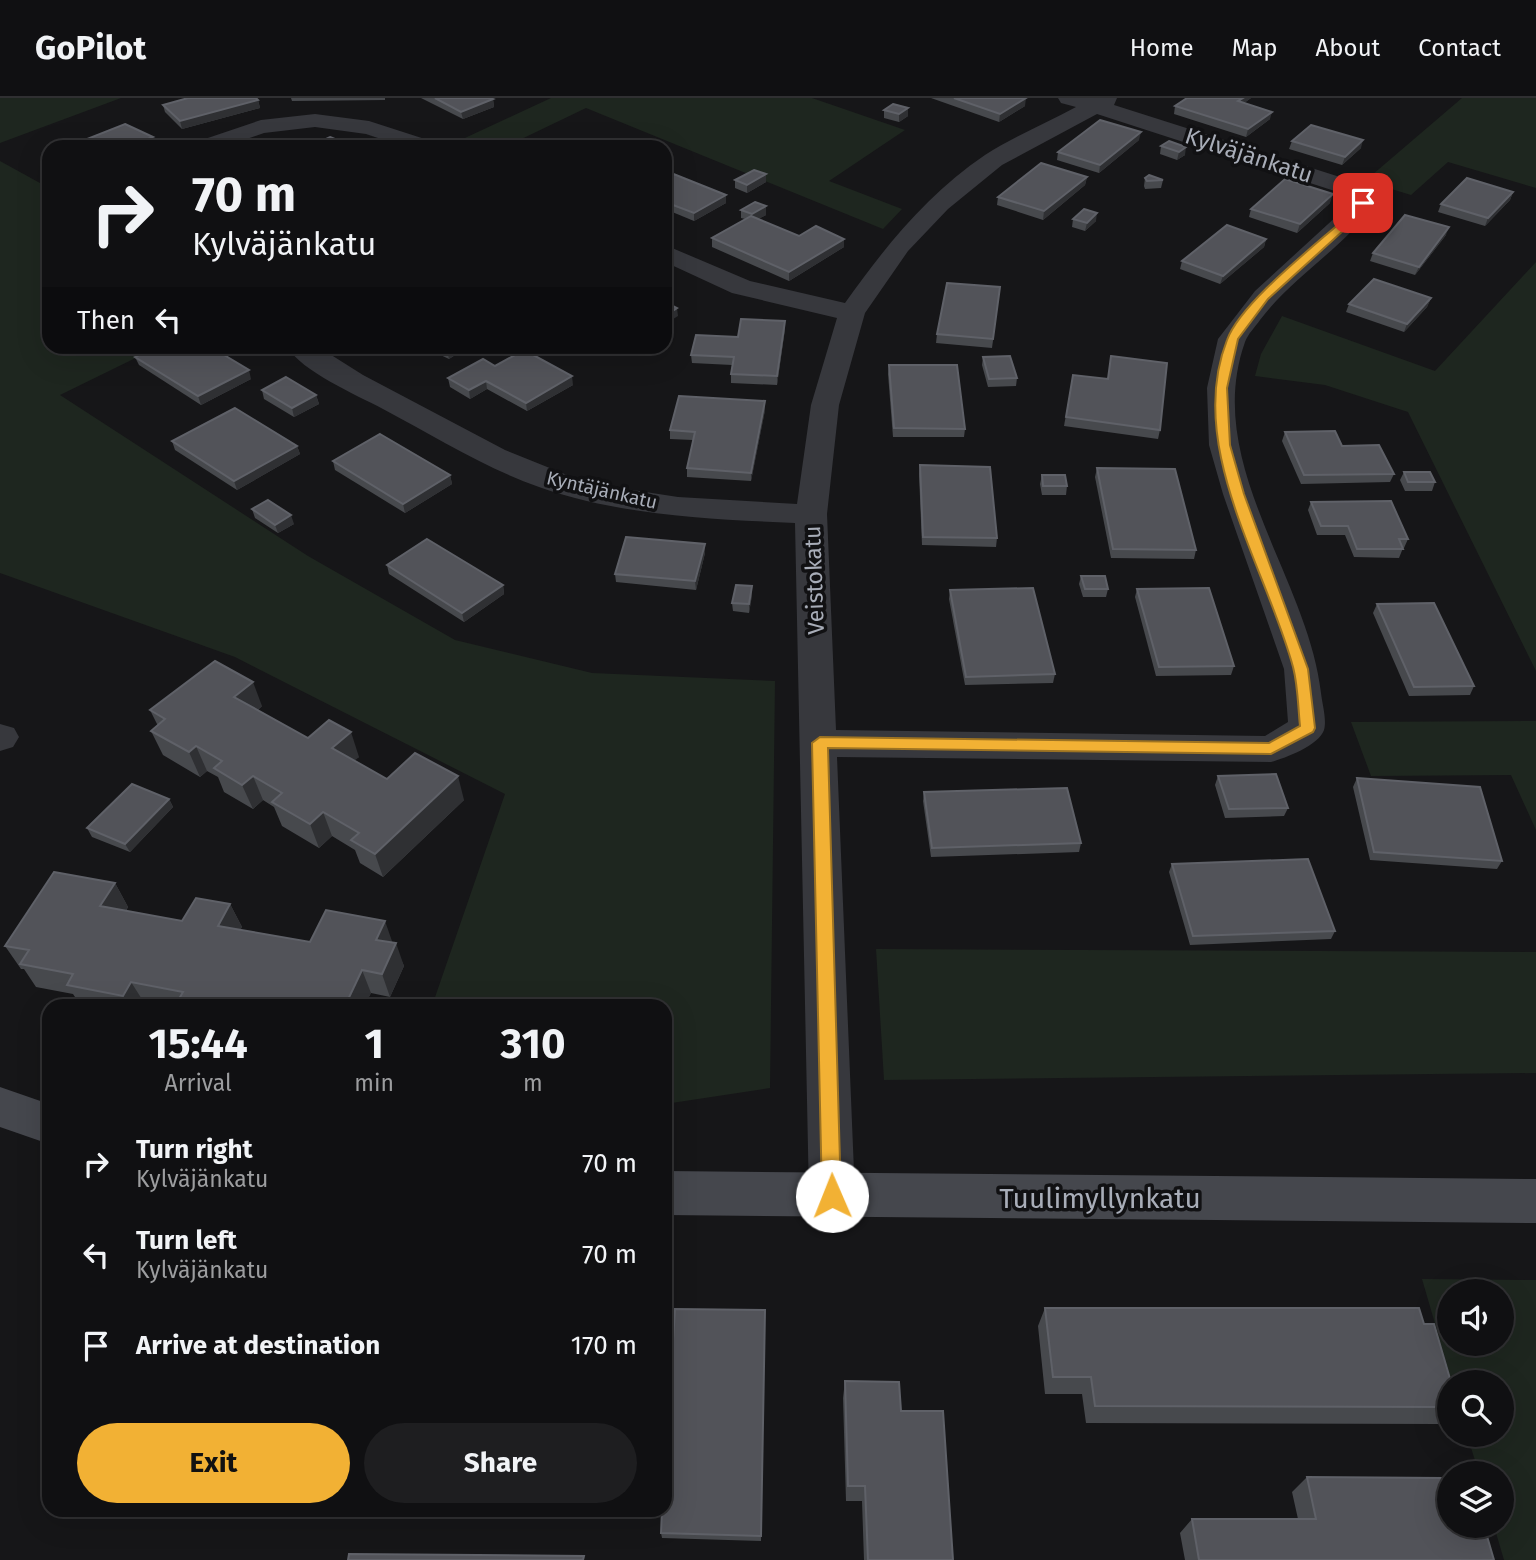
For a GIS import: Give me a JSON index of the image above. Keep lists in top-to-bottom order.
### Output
{
  "streets": {
    "street": [
      "Kylväjänkatu",
      "Kyntäjänkatu",
      "Veistokatu",
      "Tuulimyllynkatu"
    ]
  },
  "crossings": [
    ["Kylväjänkatu", "Veistokatu"],
    ["Kyntäjänkatu", "Veistokatu"],
    ["Veistokatu", "Tuulimyllynkatu"]
  ],
  "page": {
    "header": "GoPilot",
    "nav": [
      "Home",
      "Map",
      "About",
      "Contact"
    ],
    "turn": ["70 m", "Kylväjänkatu"],
    "then": "Then",
    "eta": [
      "15:44",
      "Arrival",
      "1",
      "min",
      "310",
      "m"
    ],
    "list": [
      {
        "name": "Turn right",
        "note": "Kylväjänkatu",
        "value": "70 m"
      },
      {
        "name": "Turn left",
        "note": "Kylväjänkatu",
        "value": "70 m"
      },
      {
        "name": "Arrive at destination",
        "value": "170 m"
      }
    ],
    "buttons": ["Exit", "Share"]
  }
}
